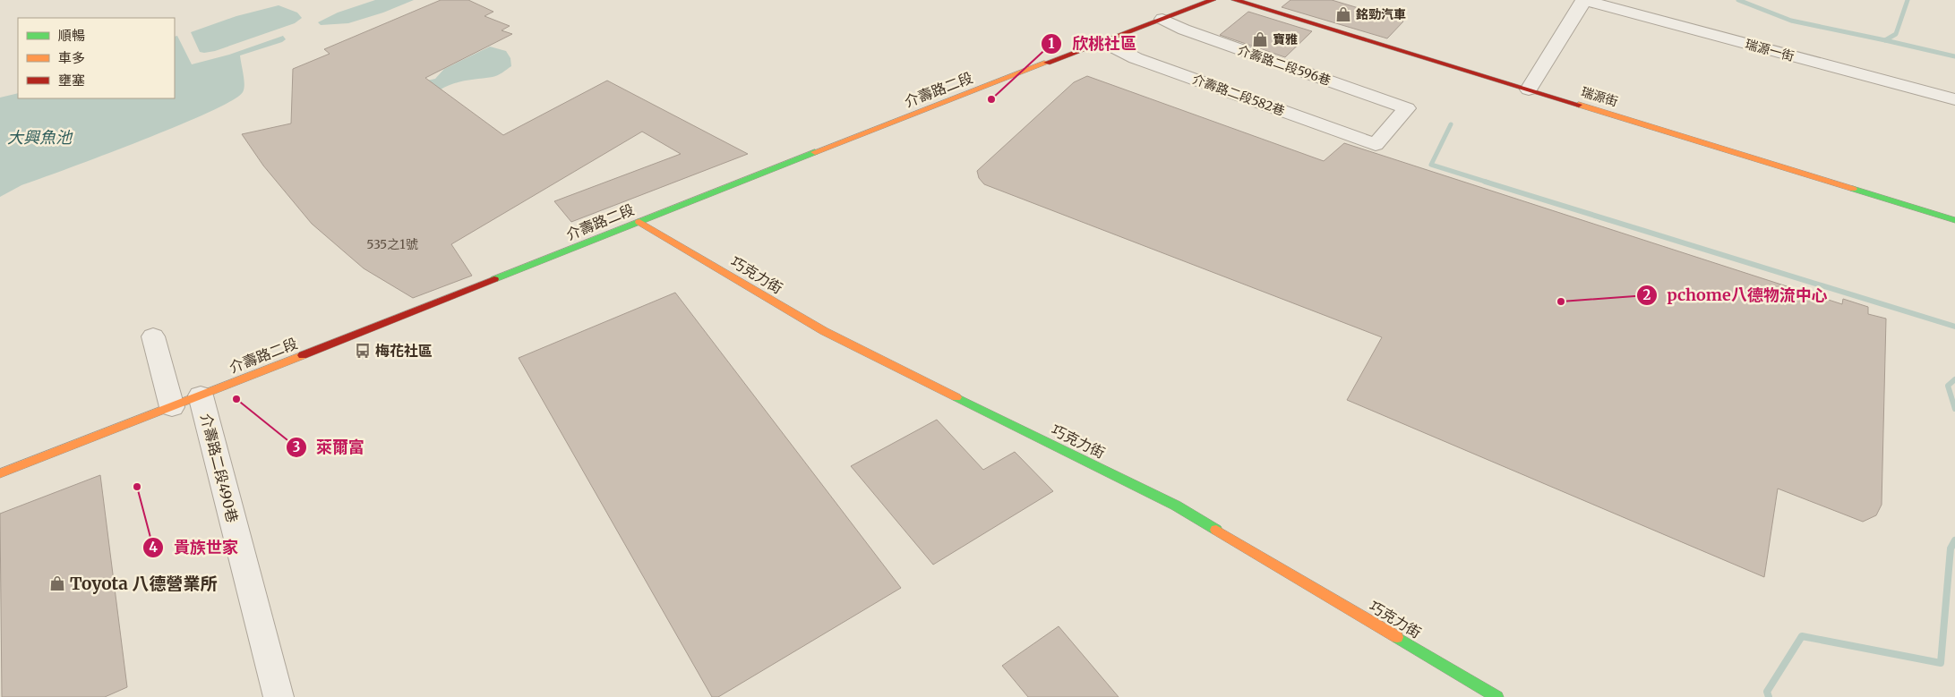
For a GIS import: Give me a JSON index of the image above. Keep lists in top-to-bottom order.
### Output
{
  "streets": {
    "street": [
      "瑞源一街",
      "介壽路二段596巷",
      "介壽路二段",
      "介壽路二段582巷",
      "瑞源街",
      "巧克力街",
      "介壽路二段490巷"
    ]
  },
  "crossings": [
    ["介壽路二段596巷", "介壽路二段"],
    ["介壽路二段596巷", "介壽路二段582巷"],
    ["介壽路二段", "介壽路二段582巷"],
    ["介壽路二段", "巧克力街"],
    ["介壽路二段", "介壽路二段490巷"]
  ],
  "water": ["大興魚池"],
  "places": {
    "shop": ["銘勁汽車", "寶雅", "Toyota 八德營業所"],
    "other": [
      "欣桃社區",
      "pchome八德物流中心",
      "萊爾富",
      "貴族世家"
    ],
    "bus stop": ["梅花社區"]
  },
  "house_numbers": ["535之1號"],
  "legend": ["順暢", "車多", "壅塞"]
}
